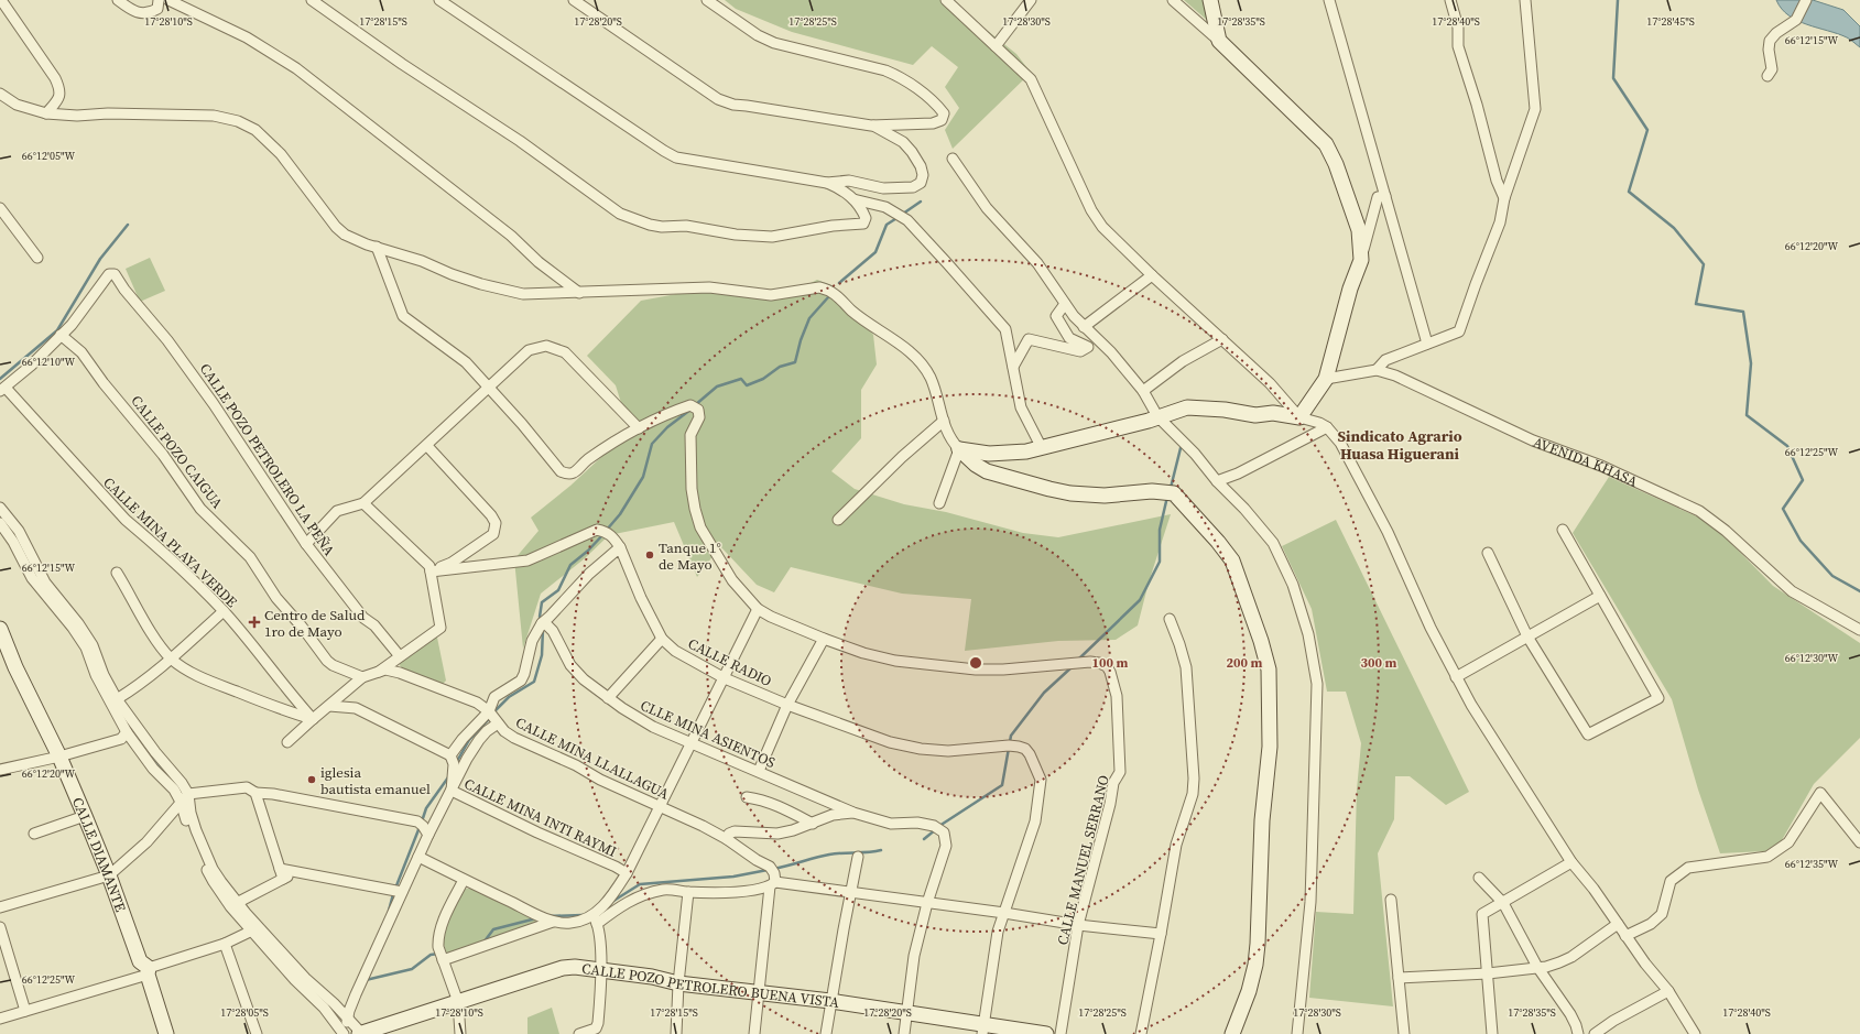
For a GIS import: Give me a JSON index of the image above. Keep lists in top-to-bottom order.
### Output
{
  "streets": {
    "street": [
      "CALLE POZO CAIGUA",
      "CALLE POZO PETROLERO LA PEÑA",
      "AVENIDA KHASA",
      "CALLE MINA PLAYA VERDE",
      "CALLE RADIO",
      "CLLE MINA ASIENTOS",
      "CALLE MINA LLALLAGUA",
      "CALLE MINA INTI RAYMI",
      "CALLE DIAMANTE",
      "CALLE MANUEL SERRANO",
      "CALLE POZO PETROLERO BUENA VISTA"
    ]
  },
  "crossings": [
    ["CALLE POZO CAIGUA", "CALLE POZO PETROLERO LA PEÑA"],
    ["CLLE MINA ASIENTOS", "CALLE POZO PETROLERO BUENA VISTA"]
  ],
  "districts": ["Sindicato Agrario Huasa Higuerani"],
  "places": {
    "other": ["Tanque 1° de Mayo", "iglesia bautista emanuel"],
    "health": ["Centro de Salud 1ro de Mayo"]
  },
  "coordinates": [
    "17°28'10\"S",
    "17°28'15\"S",
    "17°28'20\"S",
    "17°28'25\"S",
    "17°28'30\"S",
    "17°28'35\"S",
    "17°28'40\"S",
    "17°28'45\"S",
    "66°12'15\"W",
    "66°12'05\"W",
    "66°12'20\"W",
    "66°12'10\"W",
    "66°12'25\"W",
    "66°12'30\"W",
    "66°12'35\"W",
    "17°28'05\"S"
  ],
  "rings": ["100 m", "200 m", "300 m"]
}
